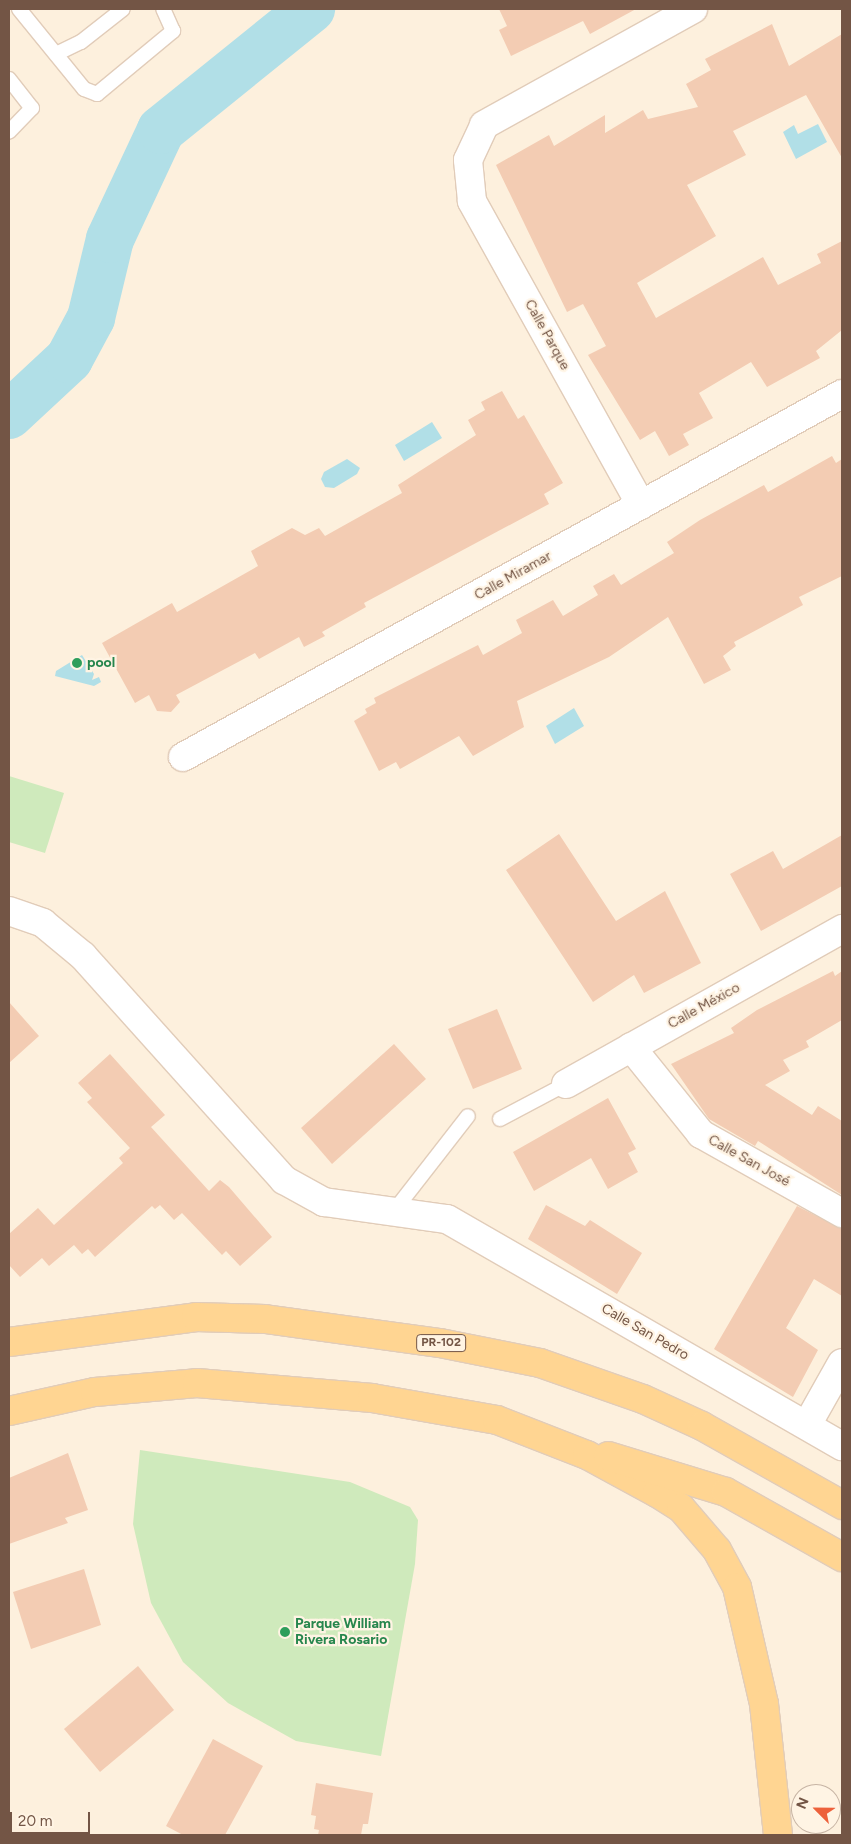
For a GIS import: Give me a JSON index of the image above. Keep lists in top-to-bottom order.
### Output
{
  "streets": {
    "main road": ["PR-102"],
    "street": [
      "Calle Parque",
      "Calle Miramar",
      "Calle México",
      "Calle San José",
      "Calle San Pedro"
    ]
  },
  "crossings": [
    ["Calle Parque", "Calle Miramar"],
    ["Calle México", "Calle San José"]
  ],
  "places": ["pool", "Parque William Rivera Rosario"],
  "scale_bar": "20 m",
  "north": "top left"
}
